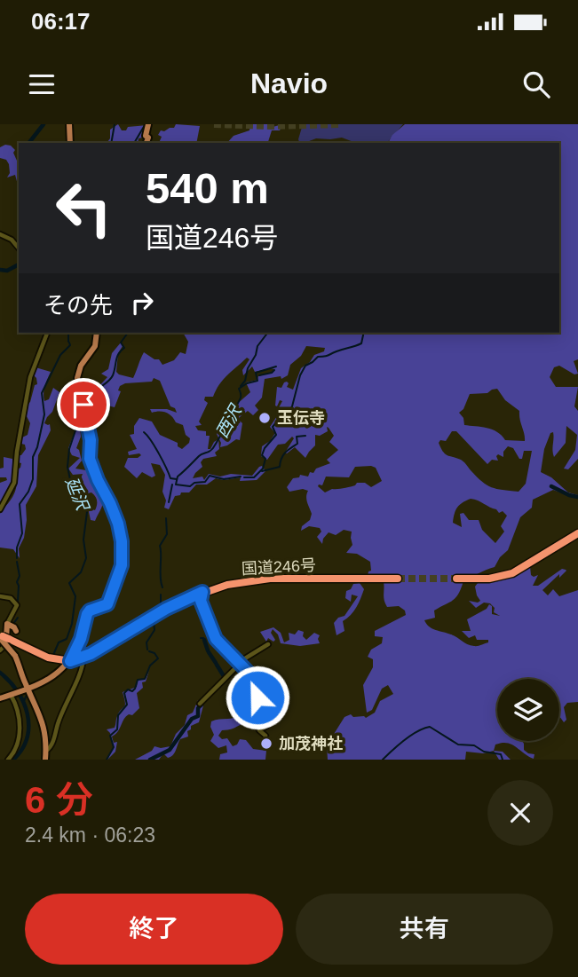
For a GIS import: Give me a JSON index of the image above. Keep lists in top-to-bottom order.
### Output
{
  "streets": {
    "highway": ["国道246号"]
  },
  "water": ["西沢", "延沢"],
  "places": ["玉伝寺", "加茂神社"],
  "page": {
    "status": "06:17",
    "header": "Navio",
    "turn": ["540 m", "国道246号"],
    "then": "その先",
    "heading": ["6 分", "2.4 km · 06:23"],
    "buttons": ["終了", "共有"]
  }
}
